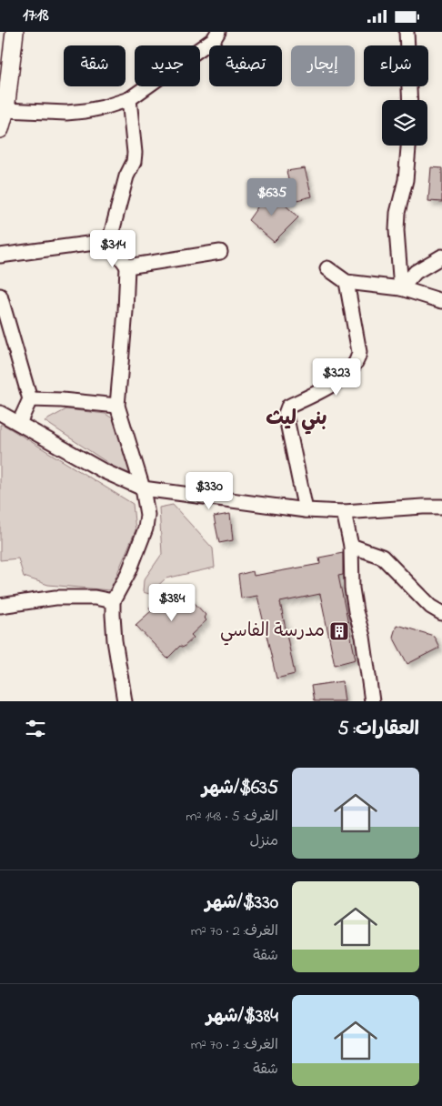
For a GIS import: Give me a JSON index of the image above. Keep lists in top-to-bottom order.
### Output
{
  "districts": ["بني ليث"],
  "places": {
    "building": ["مدرسة الفاسي"]
  },
  "page": {
    "status": "17:18",
    "chip": [
      "شراء",
      "إيجار",
      "تصفية",
      "جديد",
      "شقة"
    ],
    "price": [
      "$635",
      "$314",
      "$323",
      "$330",
      "$384"
    ],
    "heading": "العقارات: 5",
    "list": [
      {
        "name": "$635/شهر",
        "note": "الغرف: 5 · 148 m² · منزل"
      },
      {
        "name": "$330/شهر",
        "note": "الغرف: 2 · 70 m² · شقة"
      },
      {
        "name": "$384/شهر",
        "note": "الغرف: 2 · 70 m² · شقة"
      }
    ]
  }
}
